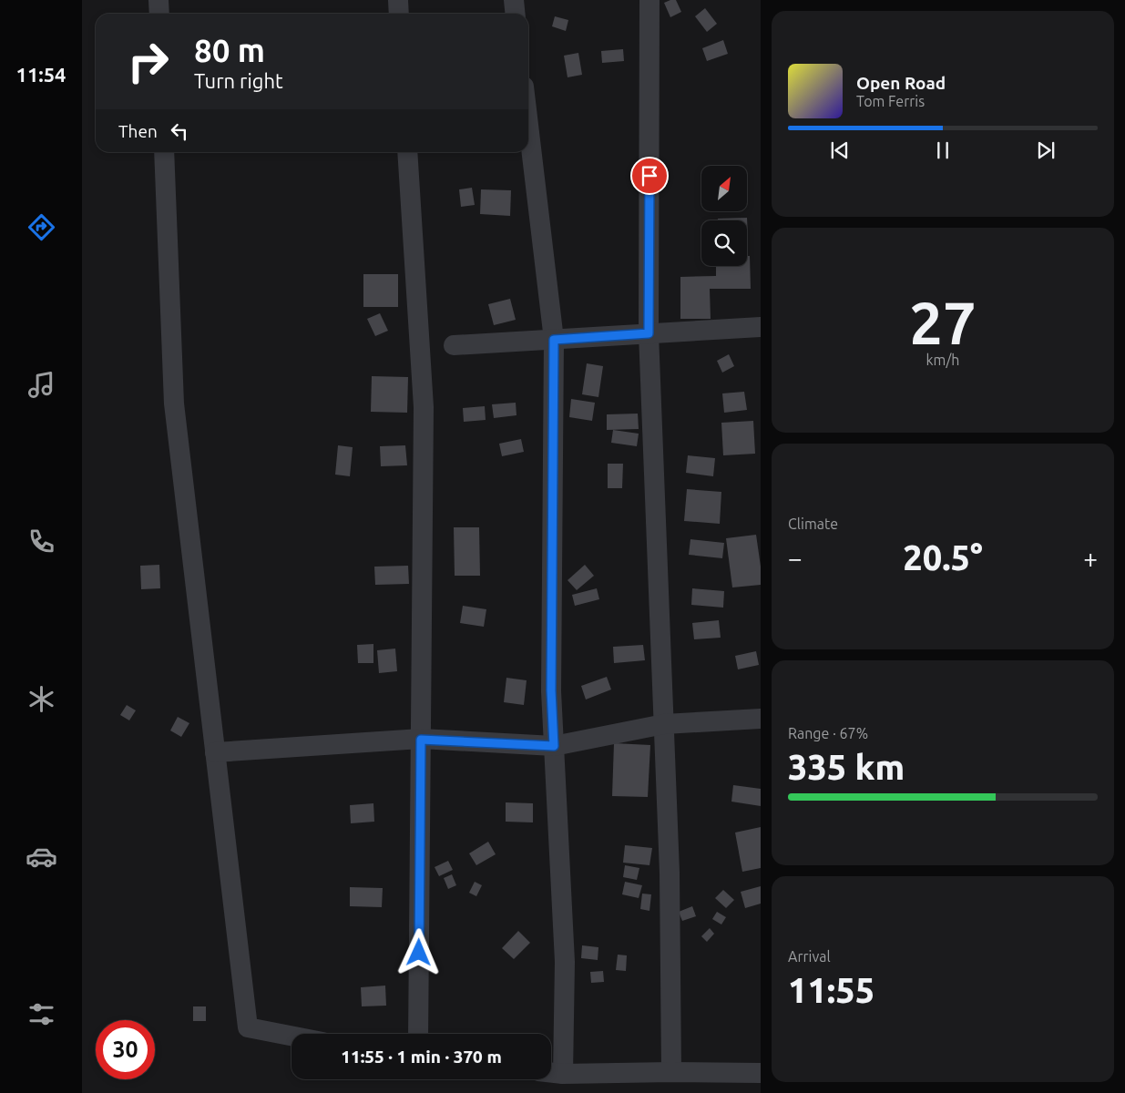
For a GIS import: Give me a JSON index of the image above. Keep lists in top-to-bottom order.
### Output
{
  "north": "top right",
  "page": {
    "tabs": "11:54",
    "turn": ["80 m", "Turn right"],
    "song": ["Open Road", "Tom Ferris"],
    "then": "Then",
    "tile": [
      ["27", "km/h"],
      "Climate",
      ["Range · 67%", "335 km"],
      ["Arrival", "11:55"]
    ],
    "heat": ["−", "20.5°", "+"],
    "limit": "30",
    "trip": "11:55 · 1 min · 370 m"
  }
}
